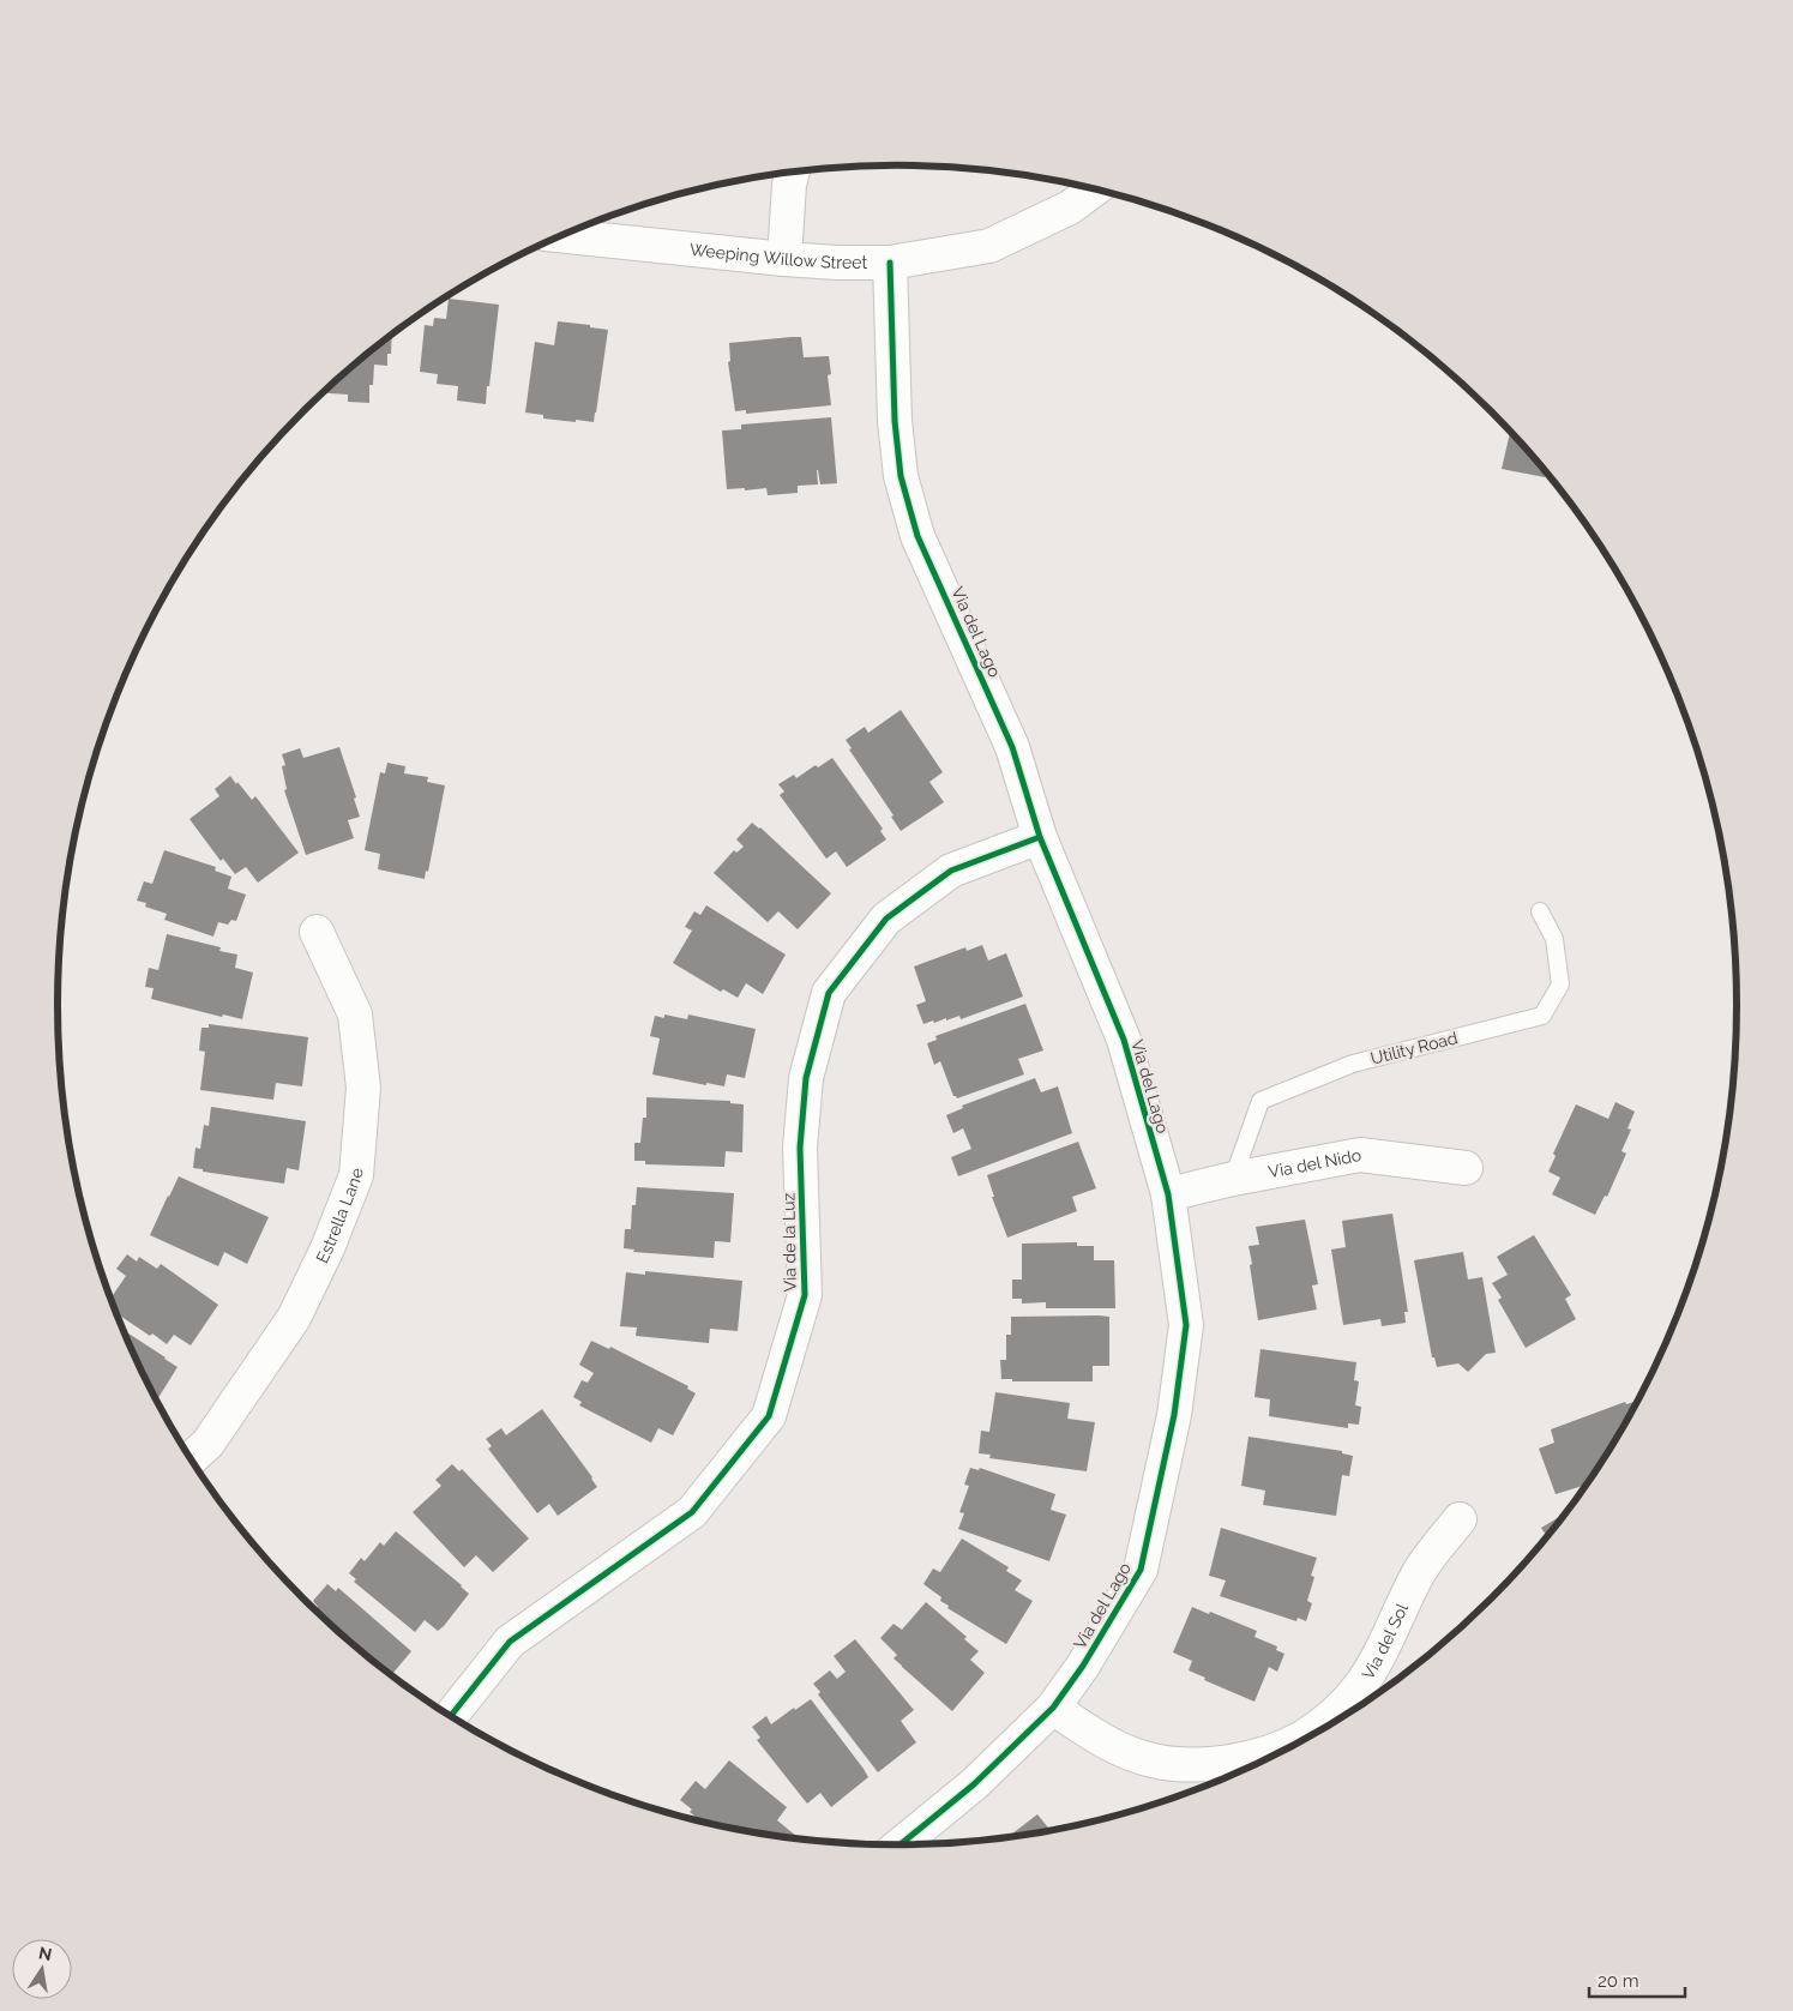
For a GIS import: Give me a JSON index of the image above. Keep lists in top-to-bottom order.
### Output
{
  "streets": {
    "street": [
      "Weeping Willow Street",
      "Via del Lago",
      "Via del Nido",
      "Estrella Lane",
      "Via de la Luz",
      "Via del Sol"
    ],
    "lane": ["Utility Road"]
  },
  "crossings": [
    ["Weeping Willow Street", "Via del Lago"],
    ["Via del Lago", "Via del Nido"],
    ["Via del Lago", "Via de la Luz"],
    ["Via del Lago", "Via del Sol"],
    ["Utility Road", "Via del Nido"]
  ],
  "scale_bar": "20 m",
  "north": "top"
}
